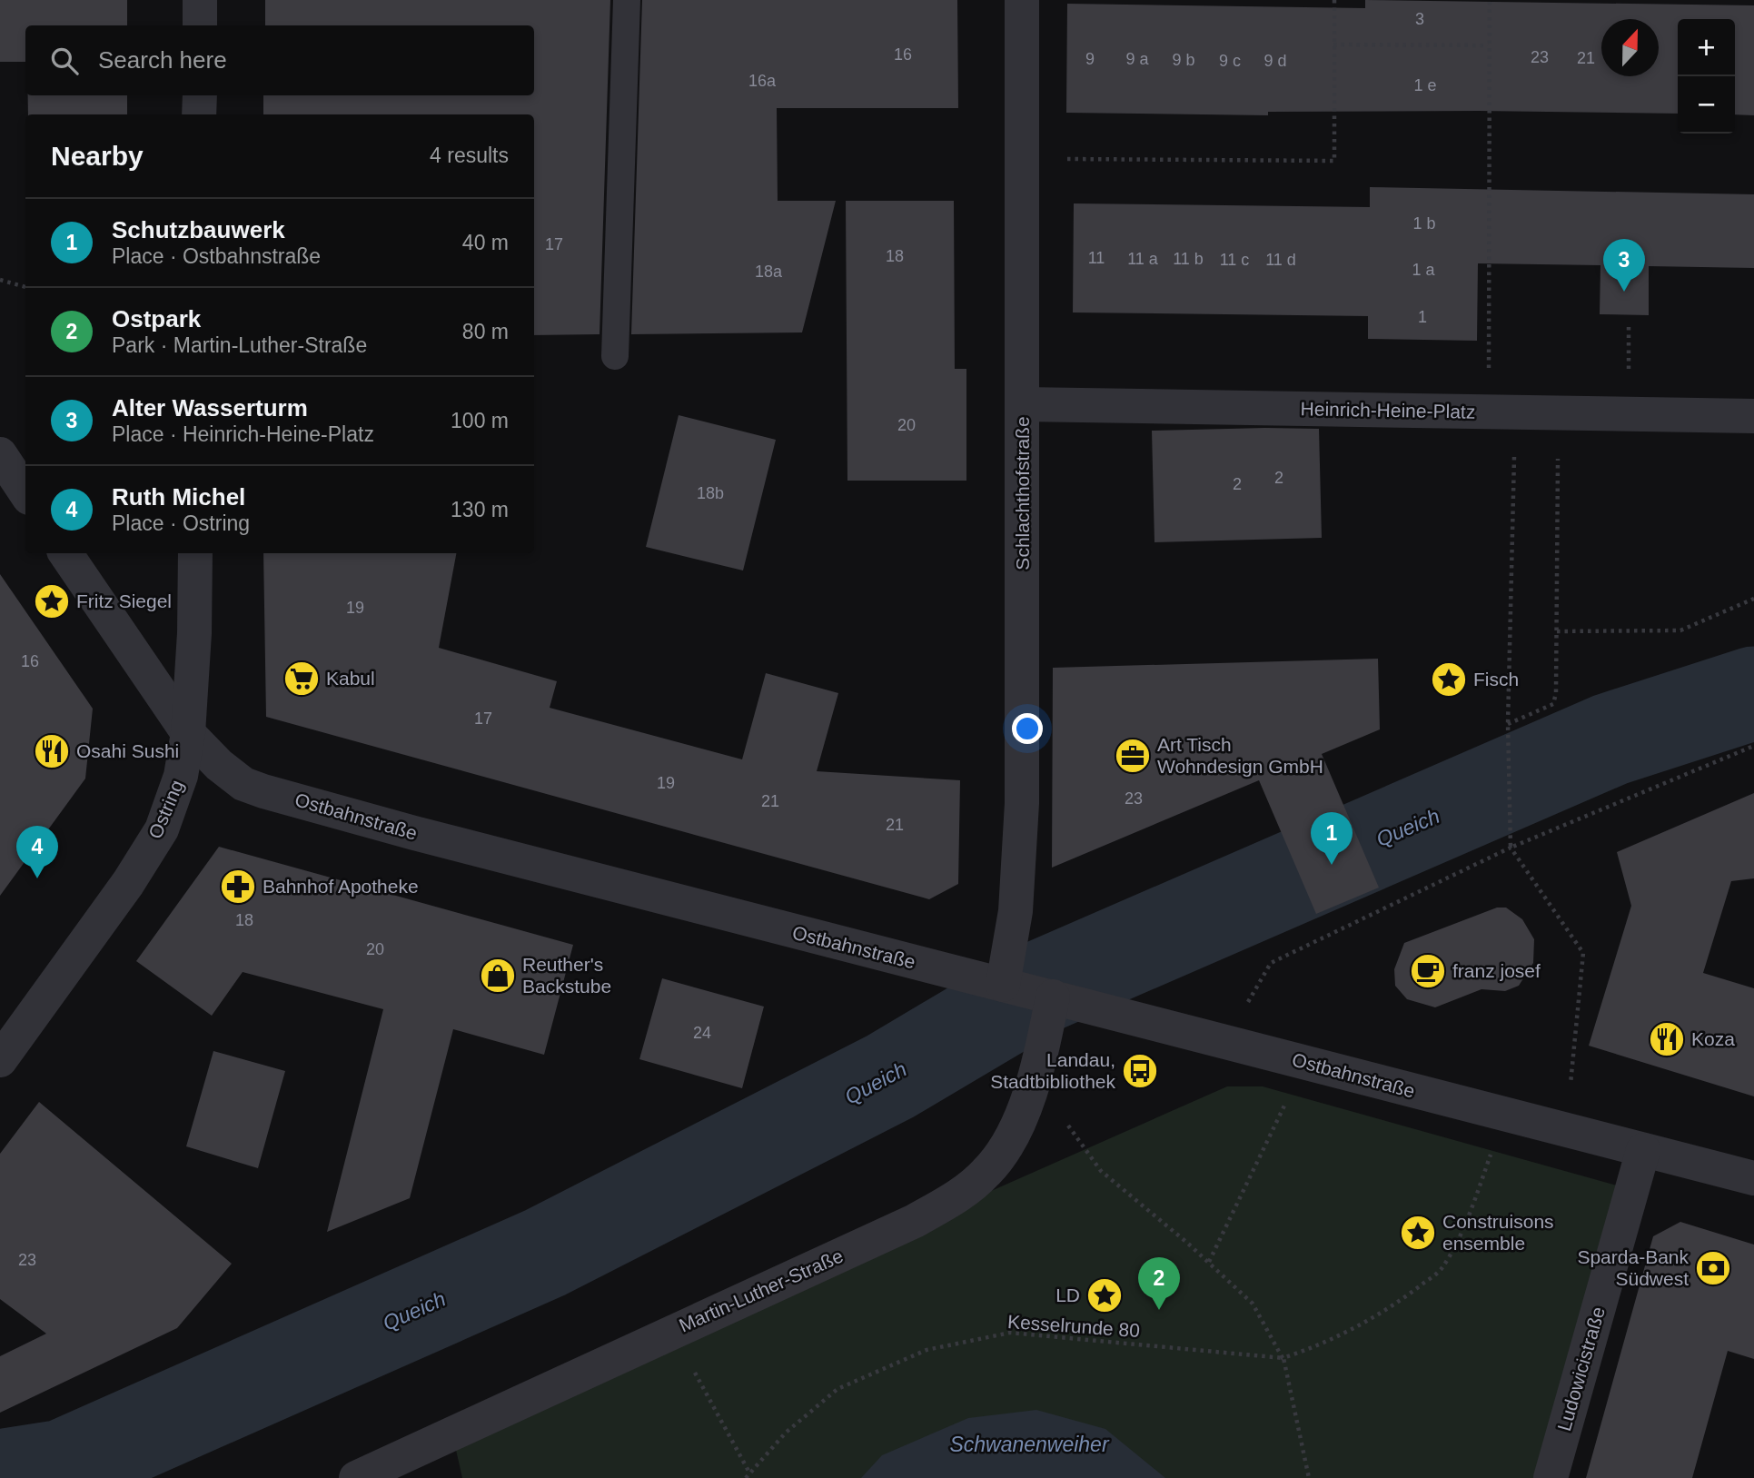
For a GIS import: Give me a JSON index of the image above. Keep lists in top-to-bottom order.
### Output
{
  "streets": {
    "street": [
      "Heinrich-Heine-Platz",
      "Schlachthofstraße",
      "Ostring",
      "Ostbahnstraße",
      "Martin-Luther-Straße",
      "Ludowicistraße"
    ],
    "path": ["Kesselrunde 80"]
  },
  "crossings": [
    ["Heinrich-Heine-Platz", "Schlachthofstraße"],
    ["Schlachthofstraße", "Ostbahnstraße"],
    ["Ostring", "Ostbahnstraße"],
    ["Ostbahnstraße", "Martin-Luther-Straße"],
    ["Ostbahnstraße", "Ludowicistraße"]
  ],
  "water": ["Queich", "Schwanenweiher"],
  "places": {
    "place": [
      "Fritz Siegel",
      "Fisch",
      "Construisons ensemble",
      "LD"
    ],
    "supermarket": ["Kabul"],
    "restaurant": ["Osahi Sushi", "Koza"],
    "office": ["Art Tisch Wohndesign GmbH"],
    "pharmacy": ["Bahnhof Apotheke"],
    "cafe": ["franz josef"],
    "shop": ["Reuther's Backstube"],
    "bus stop": ["Landau, Stadtbibliothek"],
    "bank": ["Sparda-Bank Südwest"]
  },
  "house_numbers": [
    "3",
    "16",
    "23",
    "21",
    "9",
    "9 a",
    "9 b",
    "9 c",
    "9 d",
    "16a",
    "1 e",
    "1 b",
    "17",
    "18",
    "11",
    "11 a",
    "11 b",
    "11 c",
    "11 d",
    "1 a",
    "18a",
    "1",
    "20",
    "2",
    "2",
    "18b",
    "19",
    "16",
    "17",
    "19",
    "23",
    "21",
    "21",
    "18",
    "20",
    "24",
    "23"
  ],
  "north": "top",
  "page": {
    "map_buttons": ["+", "−"],
    "search": "Search here",
    "heading": ["Nearby", "4 results"],
    "list": [
      {
        "mark": "1",
        "name": "Schutzbauwerk",
        "note": "Place · Ostbahnstraße",
        "value": "40 m"
      },
      {
        "mark": "2",
        "name": "Ostpark",
        "note": "Park · Martin-Luther-Straße",
        "value": "80 m"
      },
      {
        "mark": "3",
        "name": "Alter Wasserturm",
        "note": "Place · Heinrich-Heine-Platz",
        "value": "100 m"
      },
      {
        "mark": "4",
        "name": "Ruth Michel",
        "note": "Place · Ostring",
        "value": "130 m"
      }
    ],
    "pins": [
      "3",
      "1",
      "4",
      "2"
    ]
  }
}
